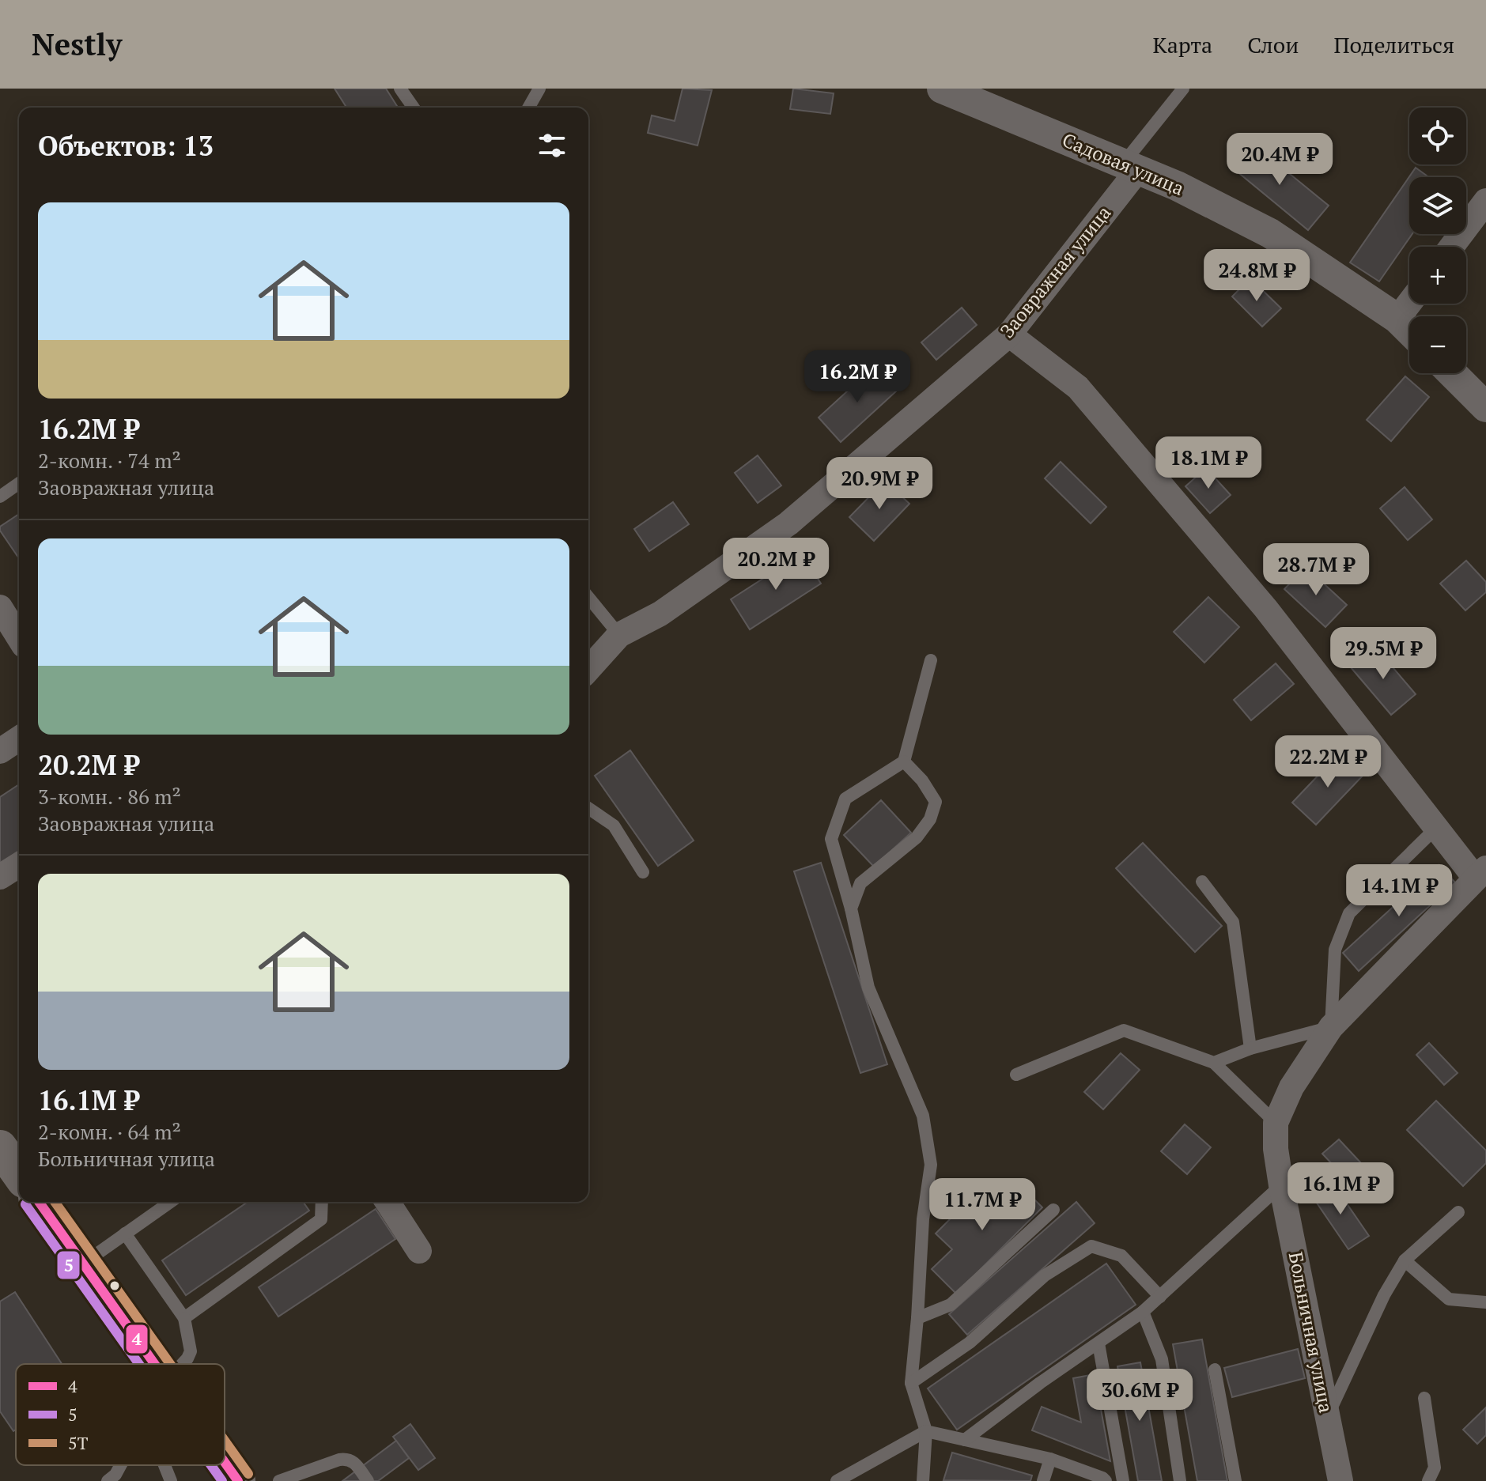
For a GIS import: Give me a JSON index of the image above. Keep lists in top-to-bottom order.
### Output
{
  "streets": {
    "street": ["Садовая улица", "Заовражная улица", "Больничная улица"]
  },
  "crossings": [
    ["Садовая улица", "Заовражная улица"],
    ["Заовражная улица", "Больничная улица"]
  ],
  "lines": ["transit line 4", "transit line 5Т", "transit line 5"],
  "legend": ["4", "5", "5Т"],
  "page": {
    "header": "Nestly",
    "nav": ["Карта", "Слои", "Поделиться"],
    "map_buttons": ["+", "−"],
    "heading": "Объектов: 13",
    "price": [
      "20.4M ₽",
      "24.8M ₽",
      "16.2M ₽",
      "18.1M ₽",
      "20.9M ₽",
      "20.2M ₽",
      "28.7M ₽",
      "29.5M ₽",
      "22.2M ₽",
      "14.1M ₽",
      "16.1M ₽",
      "11.7M ₽",
      "30.6M ₽"
    ],
    "list": [
      {
        "name": "16.2M ₽",
        "note": "2-комн. · 74 m² · Заовражная улица"
      },
      {
        "name": "20.2M ₽",
        "note": "3-комн. · 86 m² · Заовражная улица"
      },
      {
        "name": "16.1M ₽",
        "note": "2-комн. · 64 m² · Больничная улица"
      }
    ]
  }
}
